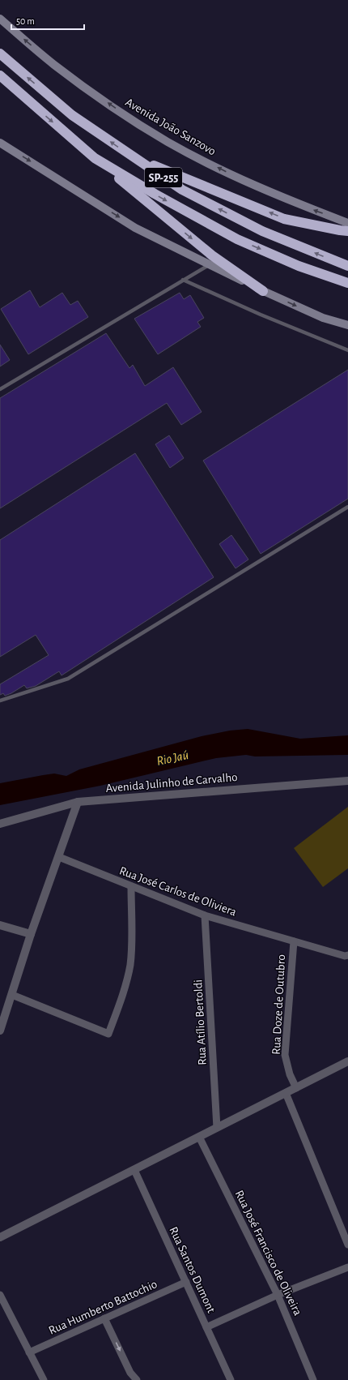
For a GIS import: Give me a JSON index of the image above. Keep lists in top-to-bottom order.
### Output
{
  "streets": {
    "highway": ["SP-255"],
    "main road": ["Avenida João Sanzovo"],
    "street": [
      "Avenida Julinho de Carvalho",
      "Rua José Carlos de Oliviera",
      "Rua Doze de Outubro",
      "Rua Atílio Bertoldi",
      "Rua José Francisco de Oliveira",
      "Rua Santos Dumont",
      "Rua Humberto Battochio"
    ]
  },
  "crossings": [
    ["Rua José Carlos de Oliviera", "Rua Doze de Outubro"],
    ["Rua José Carlos de Oliviera", "Rua Atílio Bertoldi"],
    ["Rua Santos Dumont", "Rua Humberto Battochio"]
  ],
  "one_way": ["Avenida João Sanzovo"],
  "water": ["Rio Jaú"],
  "scale_bar": "50 m"
}
